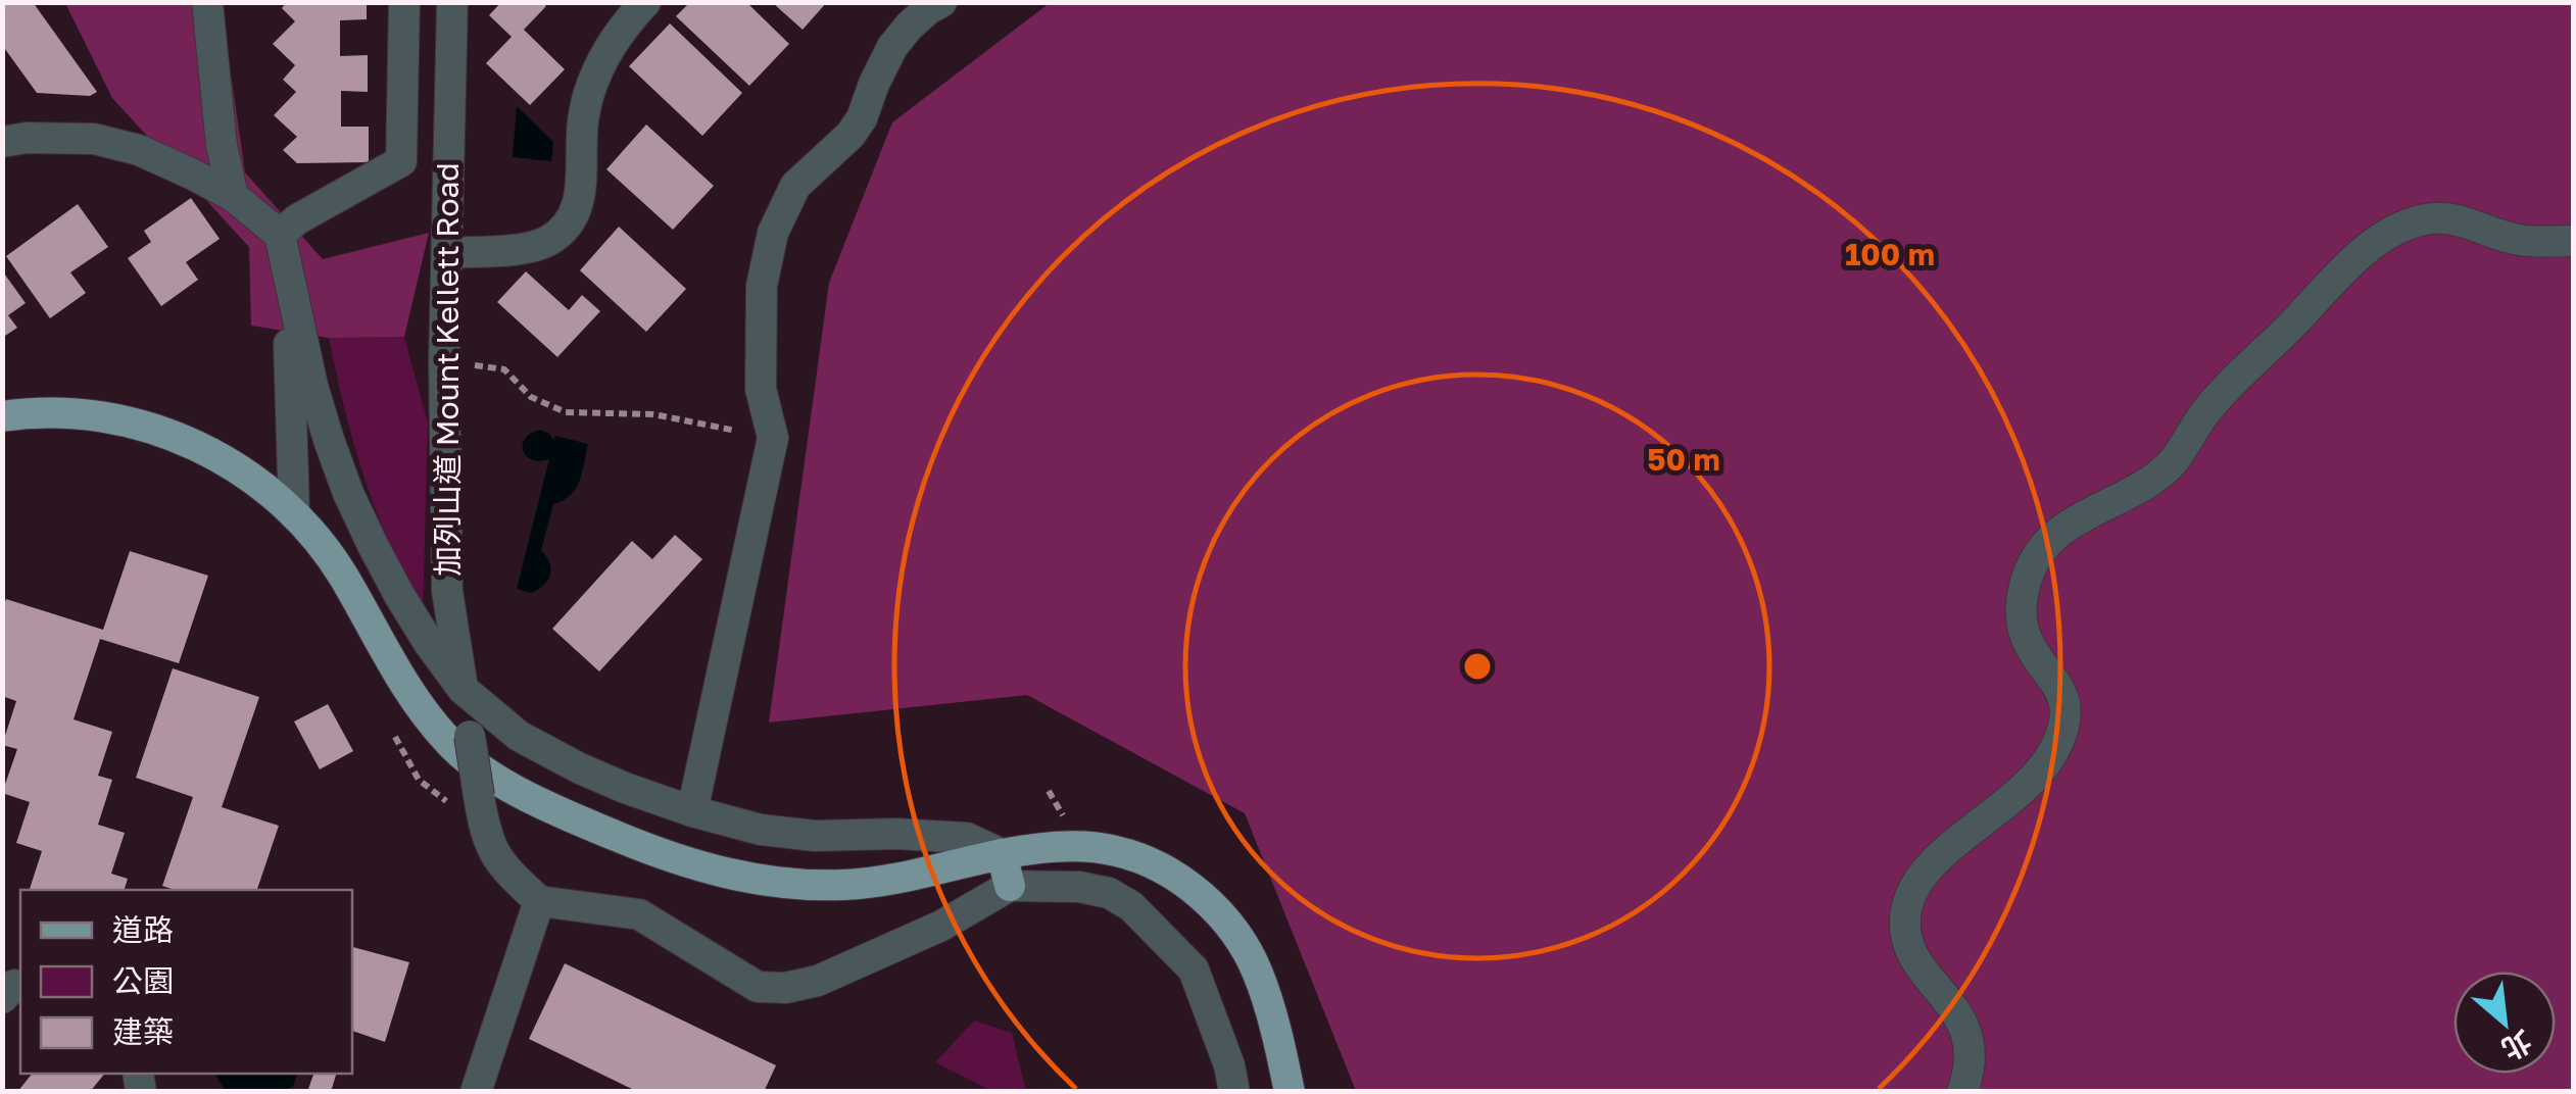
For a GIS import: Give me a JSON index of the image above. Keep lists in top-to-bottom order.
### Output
{
  "streets": {
    "street": ["加列山道 Mount Kellett Road"]
  },
  "legend": ["道路", "公園", "建築"],
  "north": "bottom right",
  "rings": ["100 m", "50 m"]
}
